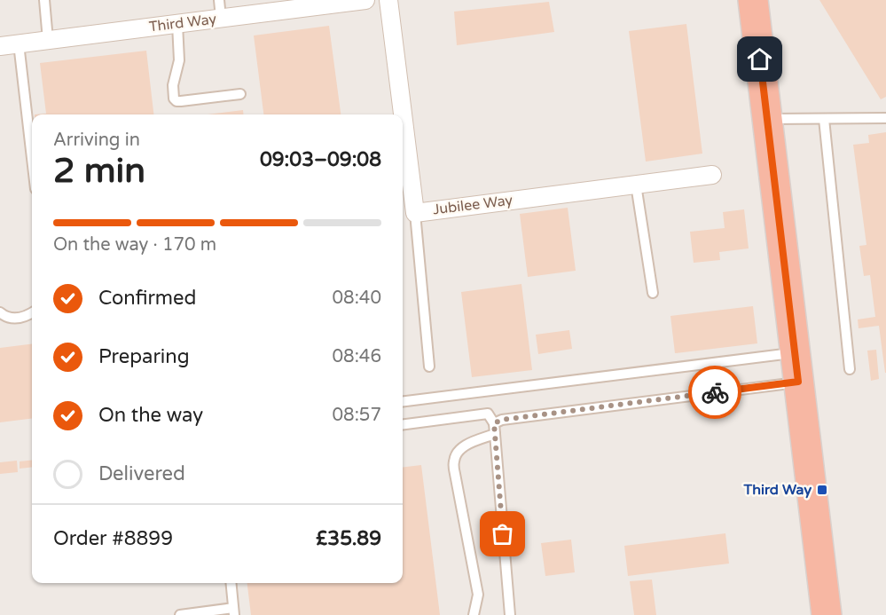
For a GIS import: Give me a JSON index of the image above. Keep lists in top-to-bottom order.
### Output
{
  "streets": {
    "street": ["Third Way", "Jubilee Way"]
  },
  "places": {
    "transit": ["Third Way"]
  },
  "page": {
    "heading": ["2 min", "Arriving in", "09:03–09:08"],
    "panel": ["Order #8899", "£35.89"],
    "bar": "On the way · 170 m",
    "list": [
      ["Confirmed", "08:40"],
      ["Preparing", "08:46"],
      ["On the way", "08:57"],
      "Delivered"
    ]
  }
}
